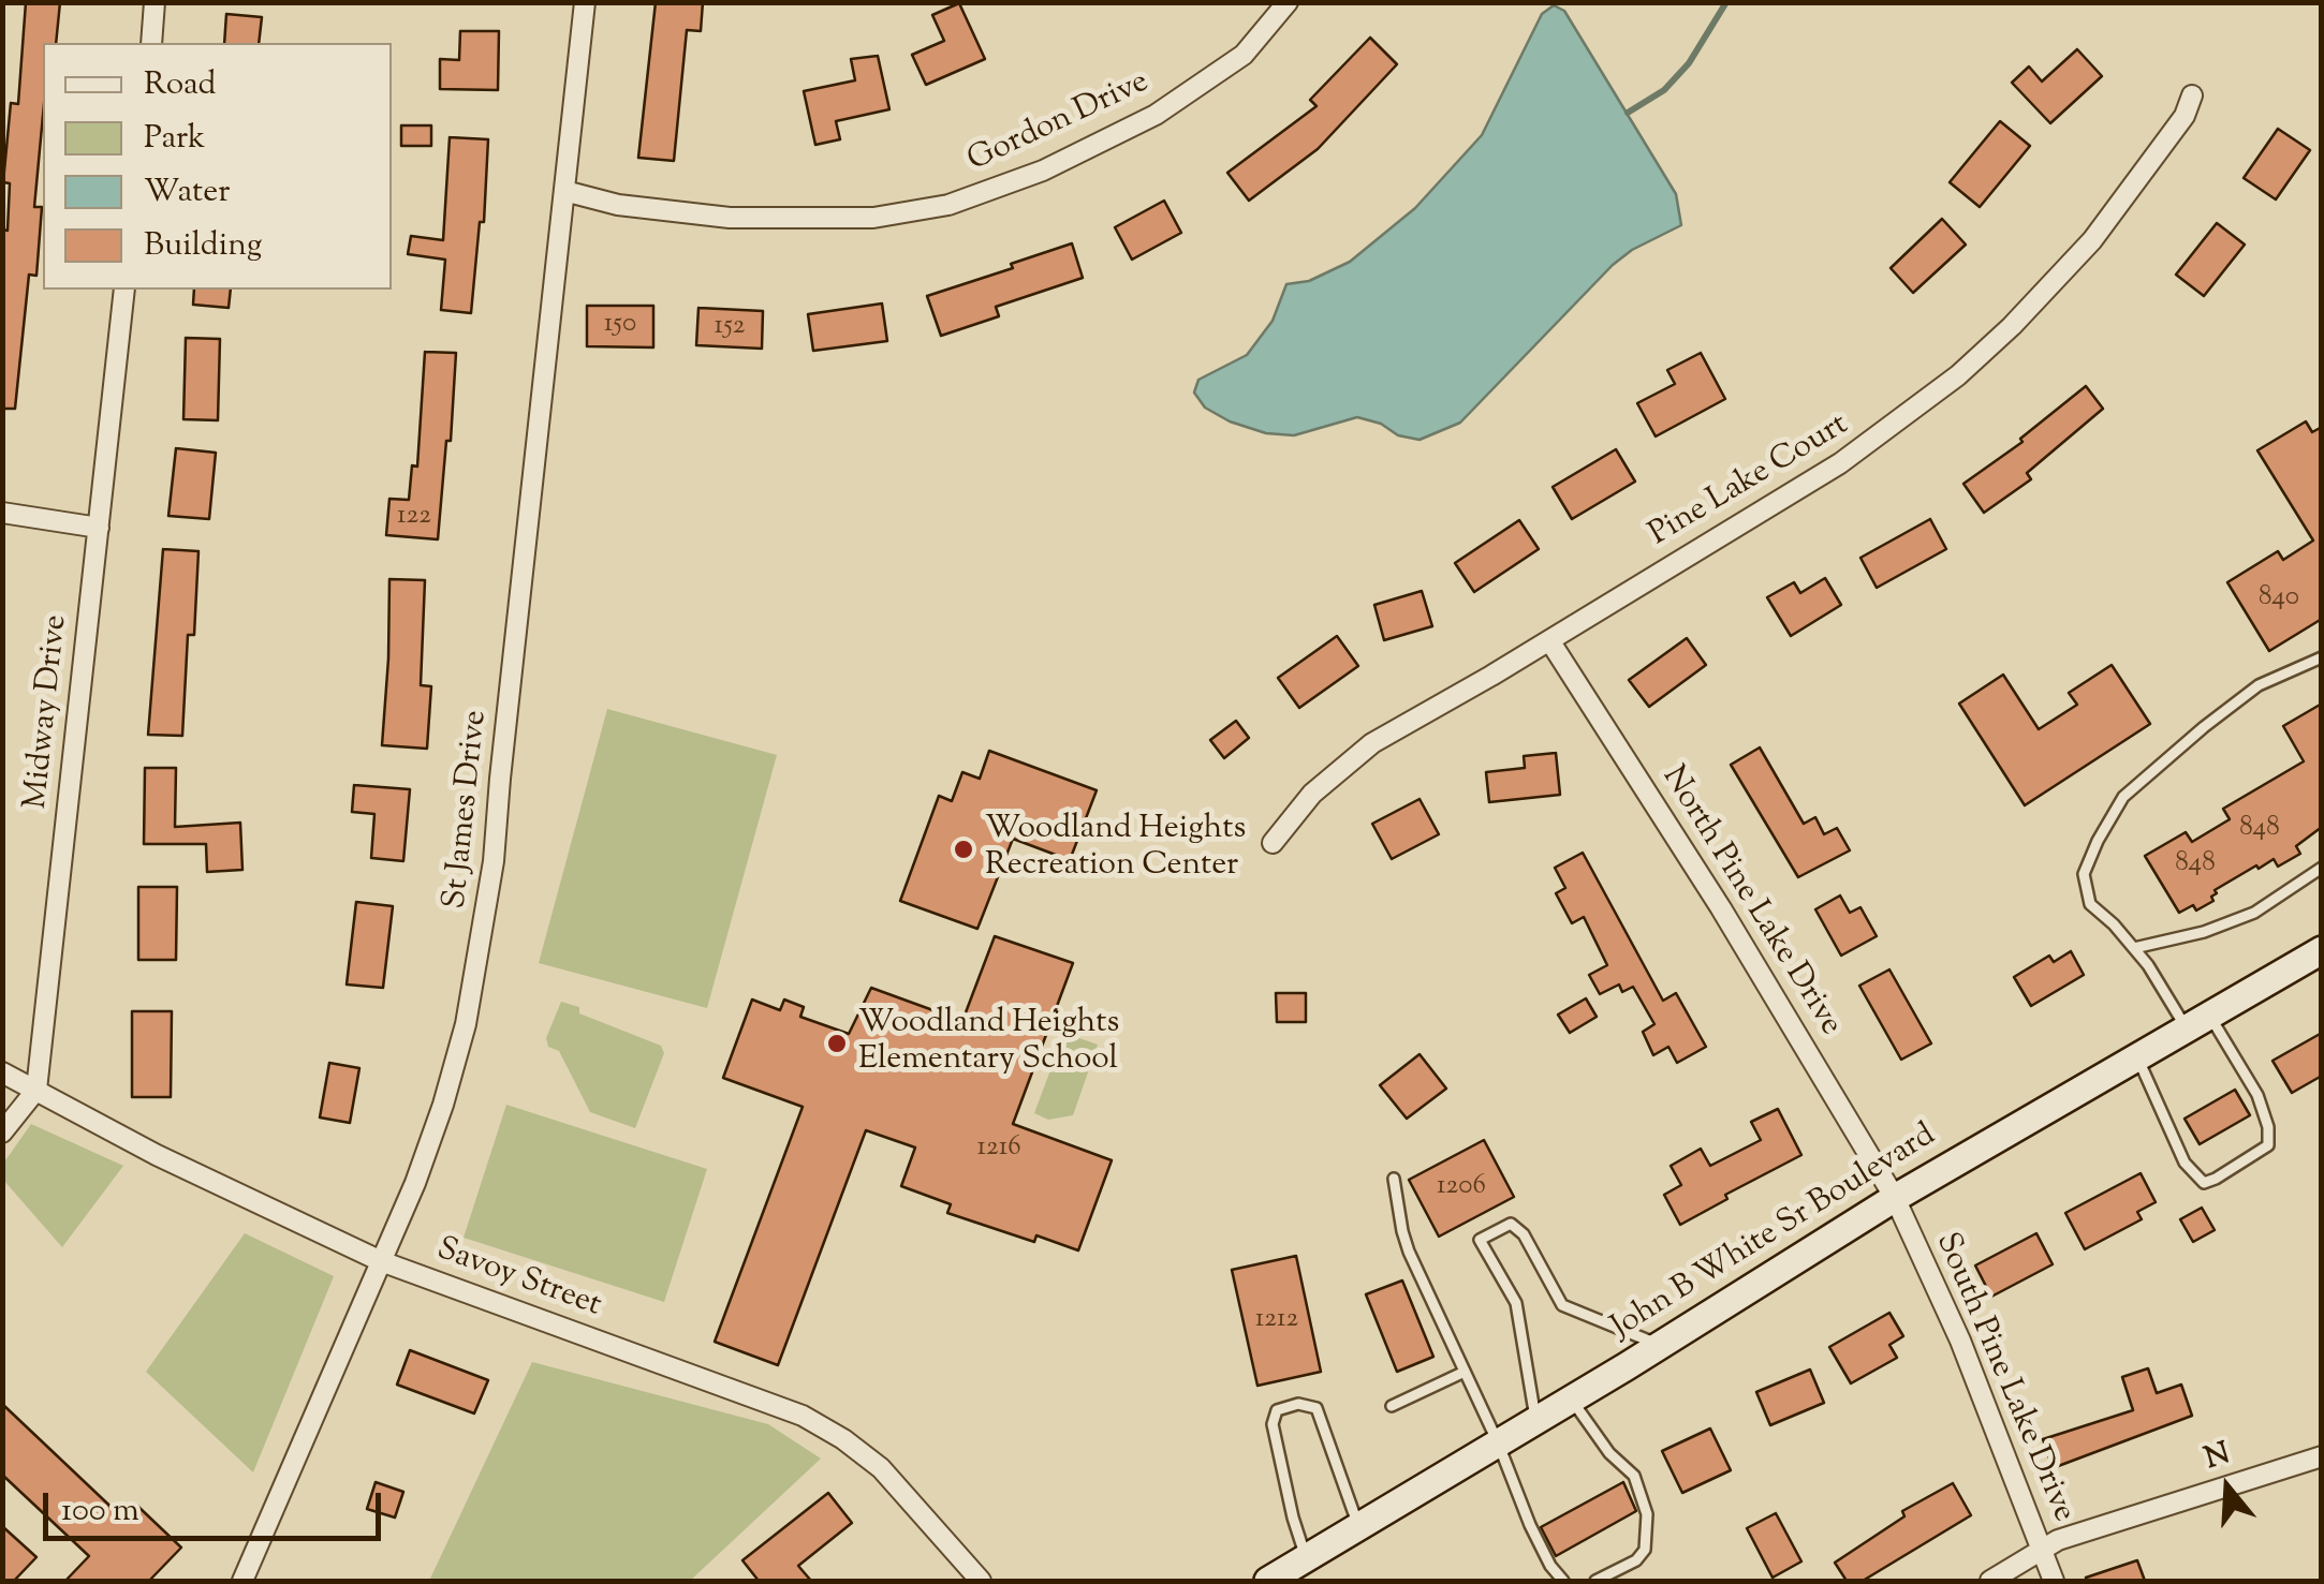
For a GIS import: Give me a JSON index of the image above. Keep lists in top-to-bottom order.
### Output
{
  "streets": {
    "main road": ["John B White Sr Boulevard"],
    "street": [
      "Gordon Drive",
      "Pine Lake Court",
      "Midway Drive",
      "St James Drive",
      "North Pine Lake Drive",
      "Savoy Street",
      "South Pine Lake Drive"
    ]
  },
  "crossings": [
    ["Gordon Drive", "St James Drive"],
    ["Pine Lake Court", "North Pine Lake Drive"],
    ["Midway Drive", "Savoy Street"],
    ["St James Drive", "Savoy Street"],
    ["North Pine Lake Drive", "John B White Sr Boulevard"],
    ["North Pine Lake Drive", "South Pine Lake Drive"],
    ["John B White Sr Boulevard", "South Pine Lake Drive"]
  ],
  "places": ["Woodland Heights Recreation Center", "Woodland Heights Elementary School"],
  "house_numbers": [
    "150",
    "152",
    "122",
    "840",
    "848",
    "848",
    "1216",
    "1206",
    "1212"
  ],
  "legend": [
    "Road",
    "Park",
    "Water",
    "Building"
  ],
  "scale_bar": "100 m",
  "north": "top"
}
